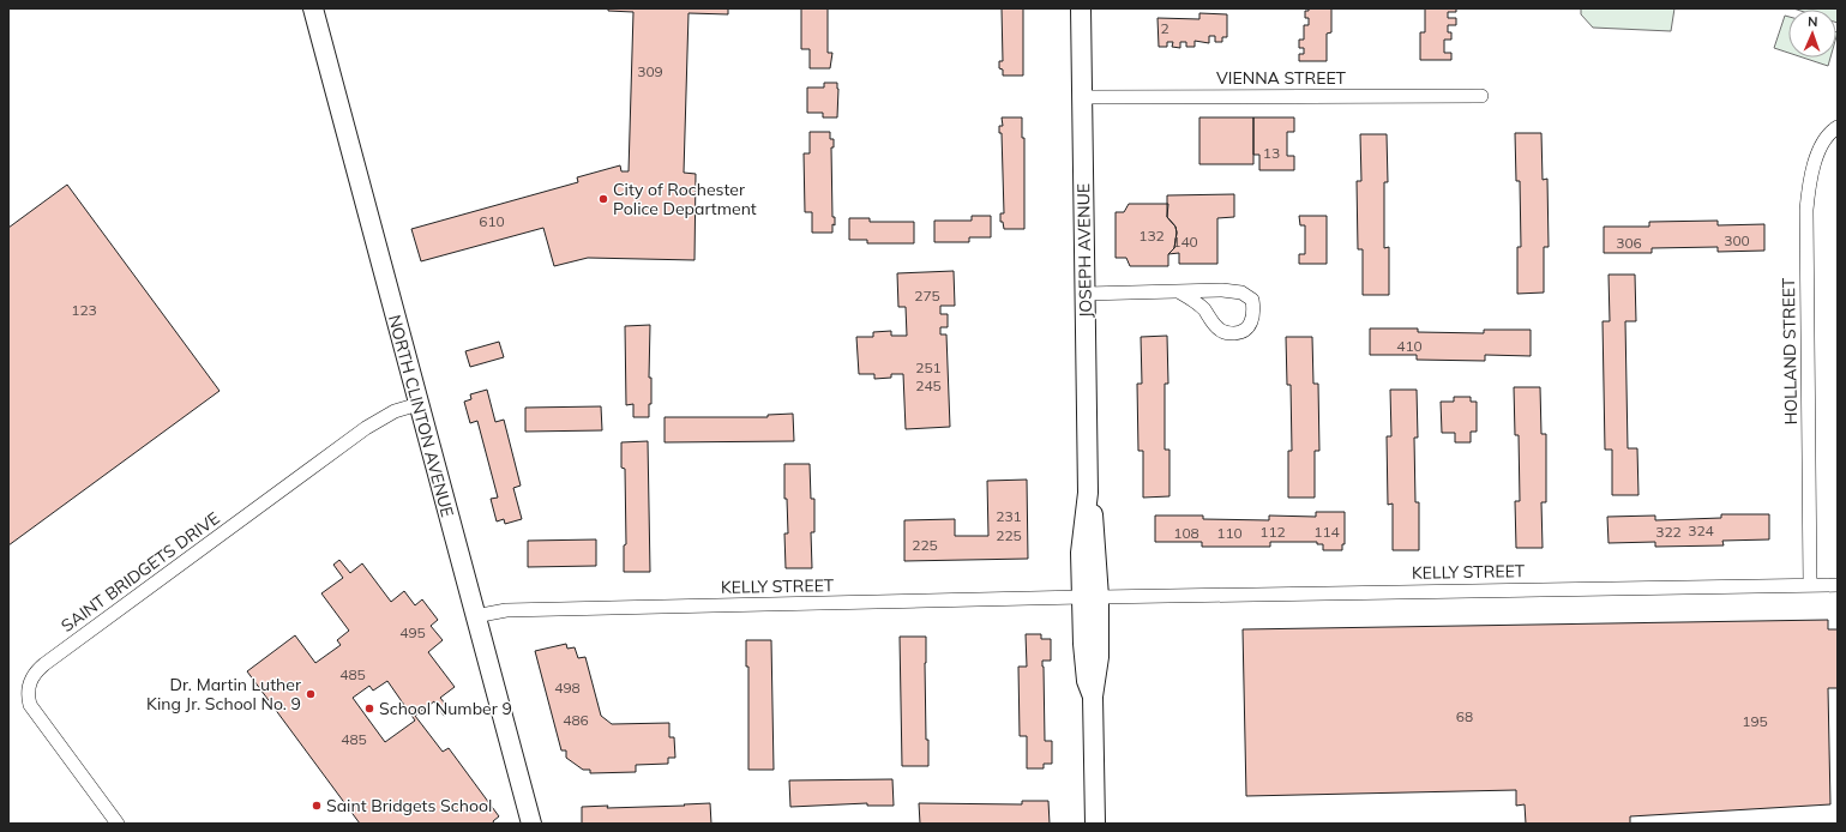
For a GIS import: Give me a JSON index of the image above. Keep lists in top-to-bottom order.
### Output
{
  "streets": {
    "main road": ["JOSEPH AVENUE", "NORTH CLINTON AVENUE"],
    "street": [
      "VIENNA STREET",
      "HOLLAND STREET",
      "SAINT BRIDGETS DRIVE",
      "KELLY STREET"
    ]
  },
  "crossings": [
    ["VIENNA STREET", "JOSEPH AVENUE"],
    ["JOSEPH AVENUE", "KELLY STREET"],
    ["HOLLAND STREET", "KELLY STREET"],
    ["NORTH CLINTON AVENUE", "SAINT BRIDGETS DRIVE"],
    ["NORTH CLINTON AVENUE", "KELLY STREET"]
  ],
  "places": [
    "City of Rochester Police Department",
    "Dr. Martin Luther King Jr. School No. 9",
    "School Number 9",
    "Saint Bridgets School"
  ],
  "house_numbers": [
    "2",
    "309",
    "13",
    "610",
    "132",
    "300",
    "140",
    "306",
    "275",
    "123",
    "410",
    "251",
    "245",
    "231",
    "324",
    "112",
    "114",
    "322",
    "108",
    "110",
    "225",
    "225",
    "495",
    "485",
    "498",
    "68",
    "486",
    "195",
    "485"
  ],
  "north": "top"
}
